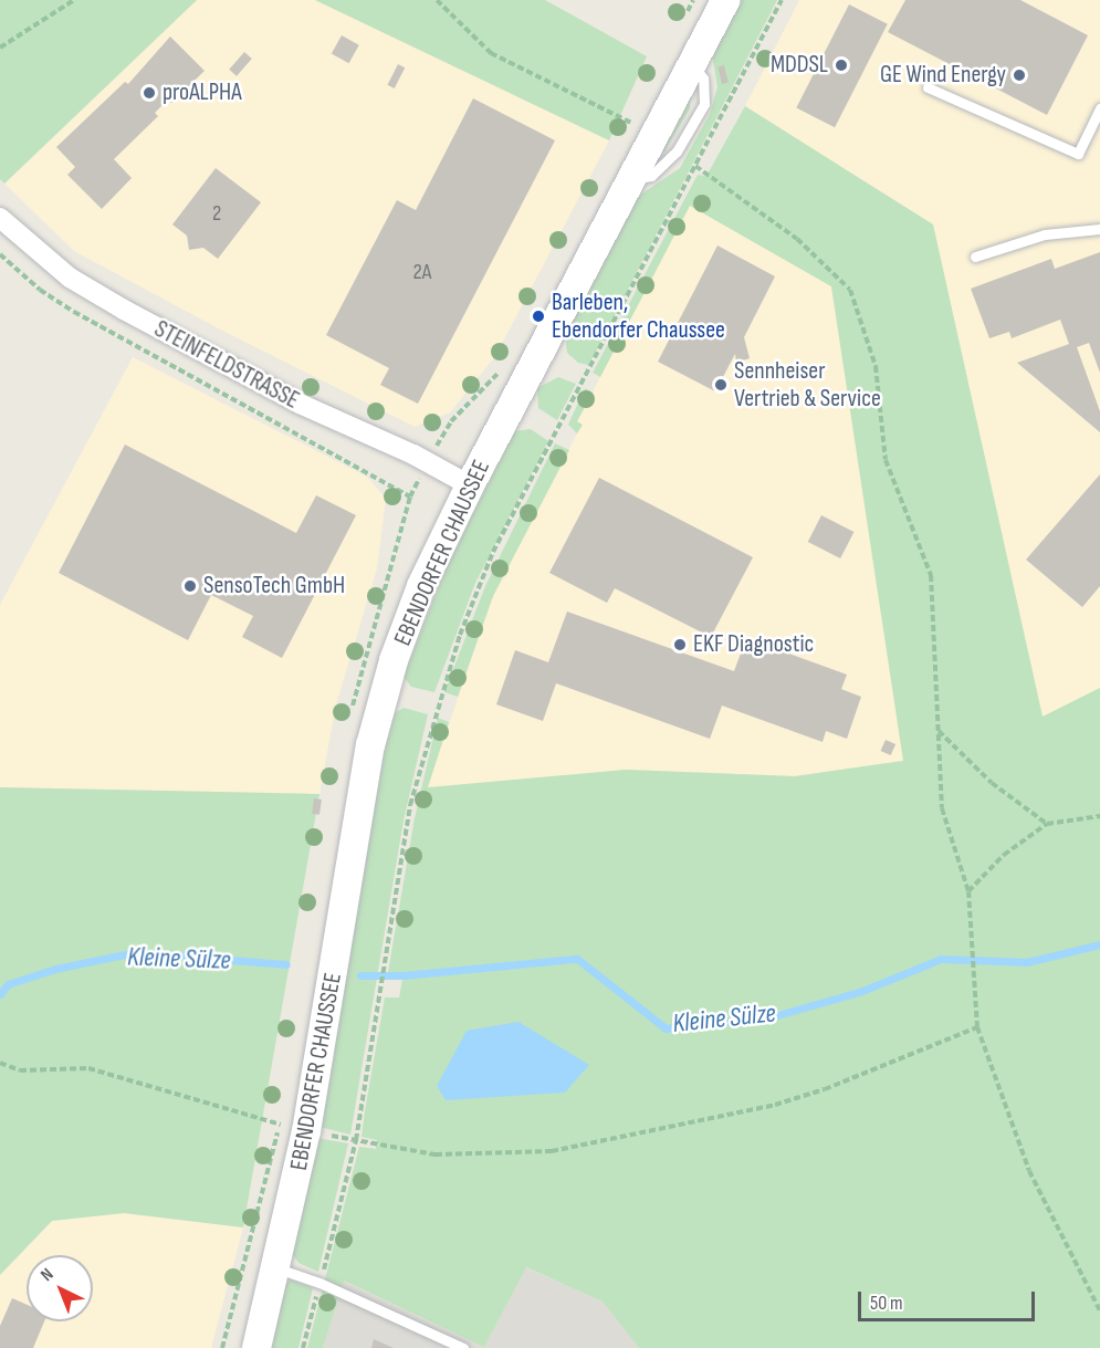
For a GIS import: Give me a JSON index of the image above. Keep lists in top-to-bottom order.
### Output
{
  "streets": {
    "main road": ["EBENDORFER CHAUSSEE"],
    "street": ["STEINFELDSTRASSE"]
  },
  "crossings": [
    ["STEINFELDSTRASSE", "EBENDORFER CHAUSSEE"]
  ],
  "water": ["Kleine Sülze"],
  "places": [
    "MDDSL",
    "GE Wind Energy",
    "proALPHA",
    "Barleben, Ebendorfer Chaussee",
    "Sennheiser Vertrieb & Service",
    "SensoTech GmbH",
    "EKF Diagnostic"
  ],
  "house_numbers": ["2", "2A"],
  "scale_bar": "50 m",
  "north": "top left"
}
